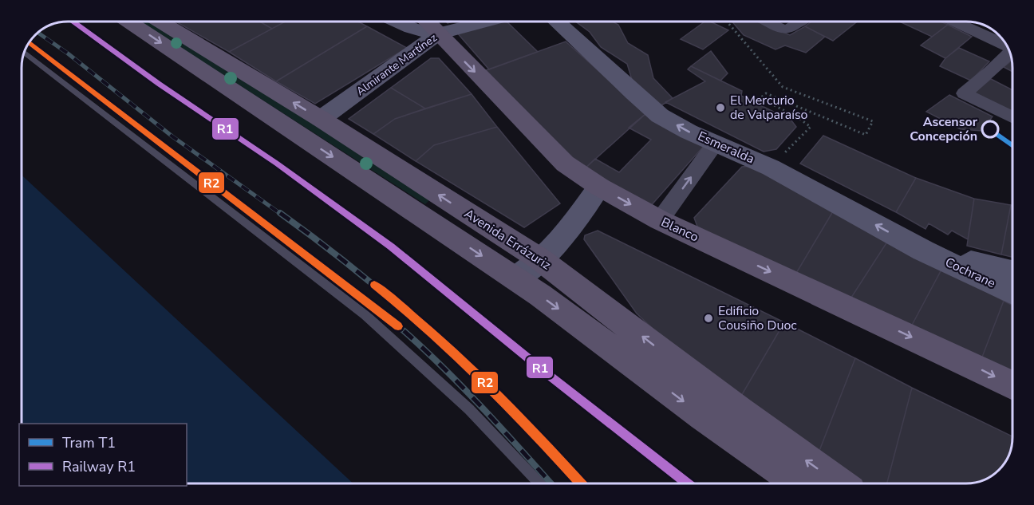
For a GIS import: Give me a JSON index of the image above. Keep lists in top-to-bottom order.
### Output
{
  "streets": {
    "main road": ["Blanco", "Avenida Errázuriz"],
    "street": ["Almirante Martínez", "Esmeralda", "Cochrane"]
  },
  "crossings": [
    ["Almirante Martínez", "Blanco"],
    ["Almirante Martínez", "Avenida Errázuriz"],
    ["Esmeralda", "Cochrane"]
  ],
  "one_way": ["Esmeralda", "Blanco"],
  "places": ["El Mercurio de Valparaíso", "Ascensor Concepción", "Edificio Cousiño Duoc"],
  "lines": ["rail line R1", "transit line R2", "tram line T1"],
  "legend": ["Tram T1", "Railway R1"]
}
